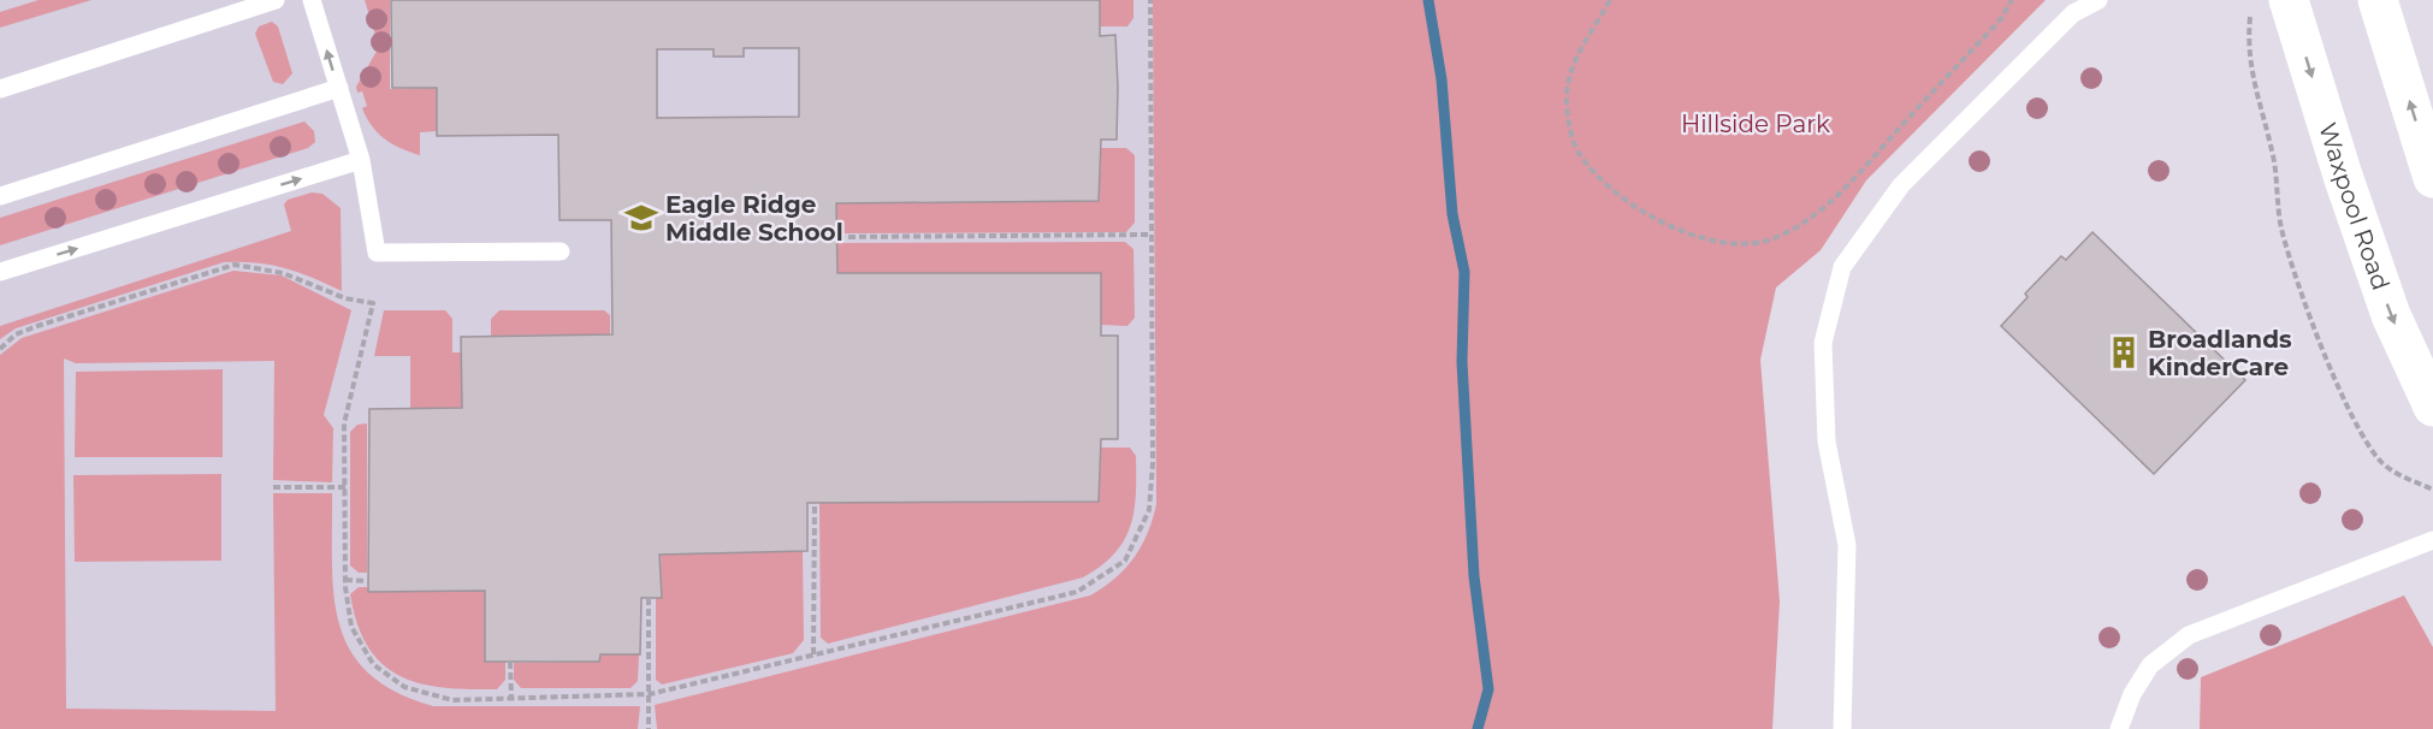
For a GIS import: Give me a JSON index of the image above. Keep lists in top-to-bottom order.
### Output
{
  "streets": {
    "street": ["Waxpool Road"]
  },
  "parks": ["Hillside Park"],
  "places": {
    "school or university": ["Eagle Ridge Middle School"],
    "building": ["Broadlands KinderCare"]
  }
}
